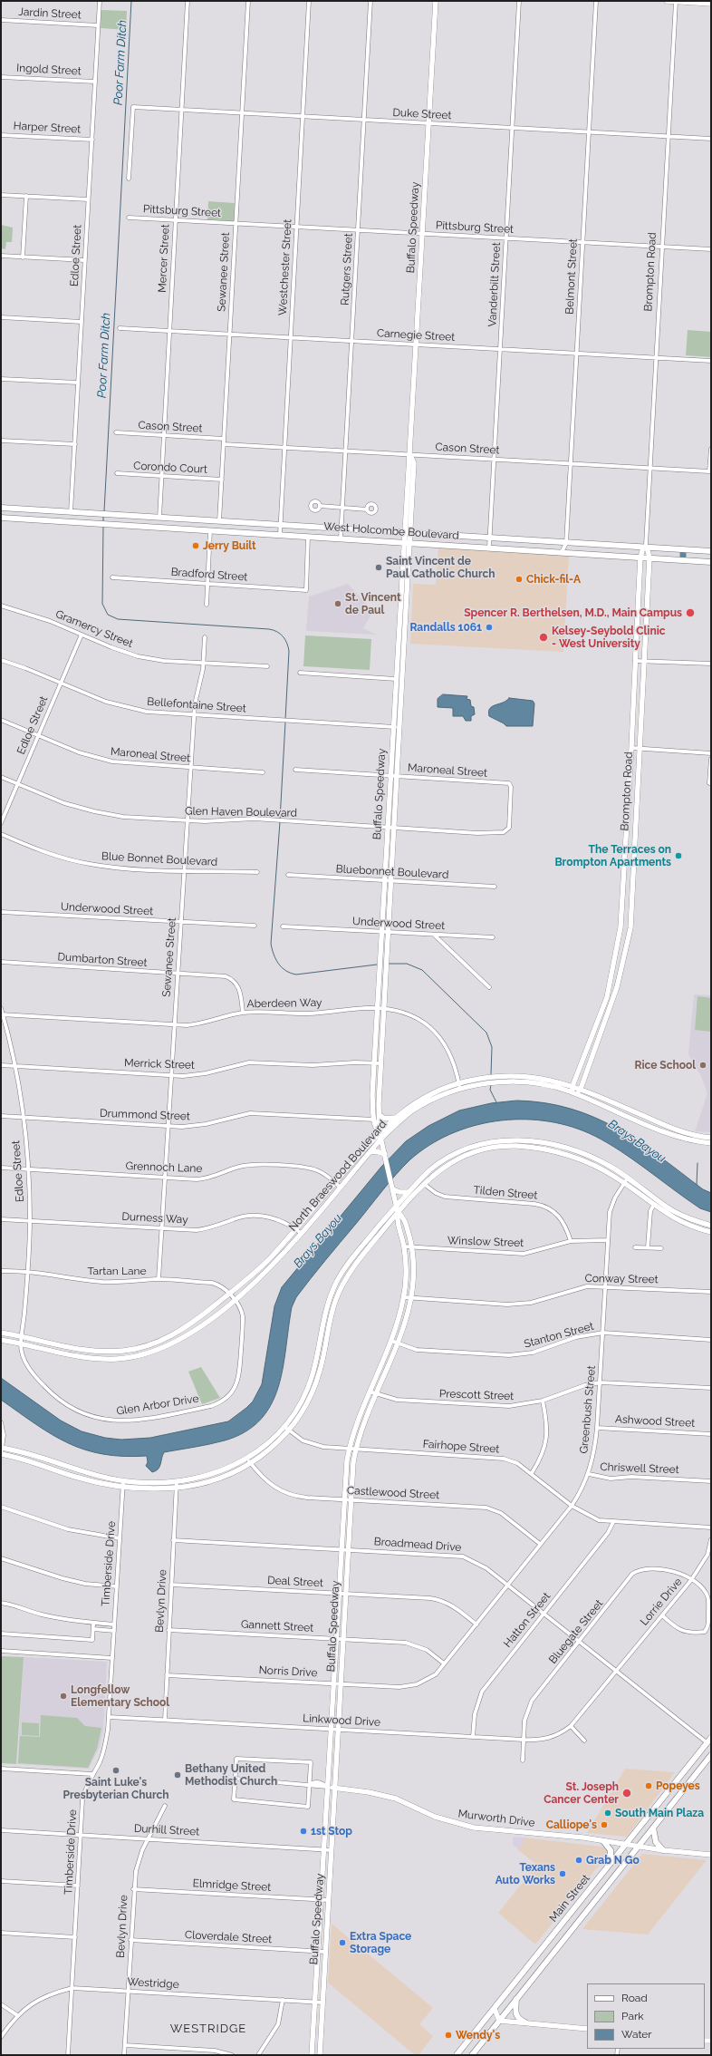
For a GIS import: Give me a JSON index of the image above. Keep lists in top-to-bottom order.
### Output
{
  "streets": {
    "main road": [
      "Buffalo Speedway",
      "Brompton Road",
      "West Holcombe Boulevard",
      "North Braeswood Boulevard",
      "Murworth Drive",
      "Main Street"
    ],
    "street": [
      "Jardin Street",
      "Ingold Street",
      "Duke Street",
      "Harper Street",
      "Pittsburg Street",
      "Edloe Street",
      "Mercer Street",
      "Westchester Street",
      "Rutgers Street",
      "Sewanee Street",
      "Belmont Street",
      "Vanderbilt Street",
      "Carnegie Street",
      "Cason Street",
      "Corondo Court",
      "Bradford Street",
      "Gramercy Street",
      "Bellefontaine Street",
      "Maroneal Street",
      "Glen Haven Boulevard",
      "Blue Bonnet Boulevard",
      "Bluebonnet Boulevard",
      "Underwood Street",
      "Dumbarton Street",
      "Aberdeen Way",
      "Merrick Street",
      "Drummond Street",
      "Grennoch Lane",
      "Tilden Street",
      "Durness Way",
      "Winslow Street",
      "Tartan Lane",
      "Conway Street",
      "Stanton Street",
      "Prescott Street",
      "Glen Arbor Drive",
      "Greenbush Street",
      "Ashwood Street",
      "Fairhope Street",
      "Chriswell Street",
      "Castlewood Street",
      "Broadmead Drive",
      "Timberside Drive",
      "Deal Street",
      "Bevlyn Drive",
      "Lorrie Drive",
      "Hatton Street",
      "Gannett Street",
      "Bluegate Street",
      "Norris Drive",
      "Linkwood Drive",
      "Durhill Street",
      "Elmridge Street",
      "Cloverdale Street",
      "Westridge"
    ]
  },
  "crossings": [
    ["Jardin Street", "Edloe Street"],
    ["Ingold Street", "Edloe Street"],
    ["Duke Street", "Buffalo Speedway"],
    ["Duke Street", "Mercer Street"],
    ["Duke Street", "Westchester Street"],
    ["Duke Street", "Rutgers Street"],
    ["Duke Street", "Sewanee Street"],
    ["Duke Street", "Brompton Road"],
    ["Duke Street", "Belmont Street"],
    ["Duke Street", "Vanderbilt Street"],
    ["Harper Street", "Edloe Street"],
    ["Pittsburg Street", "Buffalo Speedway"],
    ["Pittsburg Street", "Mercer Street"],
    ["Pittsburg Street", "Westchester Street"],
    ["Pittsburg Street", "Rutgers Street"],
    ["Pittsburg Street", "Sewanee Street"],
    ["Pittsburg Street", "Brompton Road"],
    ["Pittsburg Street", "Belmont Street"],
    ["Pittsburg Street", "Vanderbilt Street"],
    ["Buffalo Speedway", "Carnegie Street"],
    ["Buffalo Speedway", "Cason Street"],
    ["Buffalo Speedway", "West Holcombe Boulevard"],
    ["Buffalo Speedway", "Bellefontaine Street"],
    ["Buffalo Speedway", "Maroneal Street"],
    ["Buffalo Speedway", "Glen Haven Boulevard"],
    ["Buffalo Speedway", "Bluebonnet Boulevard"],
    ["Buffalo Speedway", "Underwood Street"],
    ["Buffalo Speedway", "Aberdeen Way"],
    ["Buffalo Speedway", "Merrick Street"],
    ["Buffalo Speedway", "Drummond Street"],
    ["Buffalo Speedway", "North Braeswood Boulevard"],
    ["Buffalo Speedway", "Winslow Street"],
    ["Buffalo Speedway", "Conway Street"],
    ["Buffalo Speedway", "Stanton Street"],
    ["Buffalo Speedway", "Prescott Street"],
    ["Buffalo Speedway", "Fairhope Street"],
    ["Buffalo Speedway", "Castlewood Street"],
    ["Buffalo Speedway", "Broadmead Drive"],
    ["Buffalo Speedway", "Deal Street"],
    ["Buffalo Speedway", "Gannett Street"],
    ["Buffalo Speedway", "Norris Drive"],
    ["Buffalo Speedway", "Linkwood Drive"],
    ["Buffalo Speedway", "Murworth Drive"],
    ["Buffalo Speedway", "Durhill Street"],
    ["Buffalo Speedway", "Elmridge Street"],
    ["Buffalo Speedway", "Cloverdale Street"],
    ["Buffalo Speedway", "Westridge"],
    ["Edloe Street", "West Holcombe Boulevard"],
    ["Edloe Street", "Gramercy Street"],
    ["Edloe Street", "Bellefontaine Street"],
    ["Edloe Street", "Maroneal Street"],
    ["Edloe Street", "Glen Haven Boulevard"],
    ["Edloe Street", "Aberdeen Way"],
    ["Edloe Street", "Merrick Street"],
    ["Edloe Street", "Drummond Street"],
    ["Edloe Street", "Grennoch Lane"],
    ["Edloe Street", "North Braeswood Boulevard"],
    ["Edloe Street", "Durness Way"],
    ["Edloe Street", "Tartan Lane"],
    ["Edloe Street", "Glen Arbor Drive"],
    ["Mercer Street", "Carnegie Street"],
    ["Mercer Street", "Cason Street"],
    ["Mercer Street", "Corondo Court"],
    ["Mercer Street", "West Holcombe Boulevard"],
    ["Westchester Street", "Carnegie Street"],
    ["Westchester Street", "Cason Street"],
    ["Westchester Street", "West Holcombe Boulevard"],
    ["Rutgers Street", "Carnegie Street"],
    ["Rutgers Street", "Cason Street"],
    ["Rutgers Street", "West Holcombe Boulevard"],
    ["Sewanee Street", "Carnegie Street"],
    ["Sewanee Street", "Cason Street"],
    ["Sewanee Street", "Corondo Court"],
    ["Sewanee Street", "West Holcombe Boulevard"],
    ["Sewanee Street", "Gramercy Street"],
    ["Sewanee Street", "Bellefontaine Street"],
    ["Sewanee Street", "Maroneal Street"],
    ["Sewanee Street", "Glen Haven Boulevard"],
    ["Sewanee Street", "Blue Bonnet Boulevard"],
    ["Sewanee Street", "Underwood Street"],
    ["Sewanee Street", "Dumbarton Street"],
    ["Sewanee Street", "Aberdeen Way"],
    ["Sewanee Street", "Merrick Street"],
    ["Sewanee Street", "Drummond Street"],
    ["Sewanee Street", "Grennoch Lane"],
    ["Sewanee Street", "Durness Way"],
    ["Sewanee Street", "Tartan Lane"],
    ["Brompton Road", "Carnegie Street"],
    ["Brompton Road", "Cason Street"],
    ["Brompton Road", "West Holcombe Boulevard"],
    ["Brompton Road", "North Braeswood Boulevard"],
    ["Belmont Street", "Carnegie Street"],
    ["Belmont Street", "Cason Street"],
    ["Belmont Street", "West Holcombe Boulevard"],
    ["Vanderbilt Street", "Carnegie Street"],
    ["Vanderbilt Street", "Cason Street"],
    ["Vanderbilt Street", "West Holcombe Boulevard"],
    ["West Holcombe Boulevard", "Bradford Street"],
    ["Maroneal Street", "Glen Haven Boulevard"],
    ["Dumbarton Street", "Aberdeen Way"],
    ["Aberdeen Way", "North Braeswood Boulevard"],
    ["Grennoch Lane", "North Braeswood Boulevard"],
    ["North Braeswood Boulevard", "Durness Way"],
    ["North Braeswood Boulevard", "Tartan Lane"],
    ["North Braeswood Boulevard", "Glen Arbor Drive"],
    ["Tilden Street", "Winslow Street"],
    ["Winslow Street", "Greenbush Street"],
    ["Tartan Lane", "Glen Arbor Drive"],
    ["Conway Street", "Greenbush Street"],
    ["Stanton Street", "Greenbush Street"],
    ["Prescott Street", "Greenbush Street"],
    ["Greenbush Street", "Ashwood Street"],
    ["Greenbush Street", "Fairhope Street"],
    ["Greenbush Street", "Chriswell Street"],
    ["Greenbush Street", "Castlewood Street"],
    ["Greenbush Street", "Broadmead Drive"],
    ["Greenbush Street", "Deal Street"],
    ["Greenbush Street", "Gannett Street"],
    ["Greenbush Street", "Norris Drive"],
    ["Fairhope Street", "Hatton Street"],
    ["Broadmead Drive", "Bevlyn Drive"],
    ["Broadmead Drive", "Lorrie Drive"],
    ["Broadmead Drive", "Hatton Street"],
    ["Broadmead Drive", "Bluegate Street"],
    ["Broadmead Drive", "Linkwood Drive"],
    ["Broadmead Drive", "Main Street"],
    ["Timberside Drive", "Linkwood Drive"],
    ["Timberside Drive", "Durhill Street"],
    ["Timberside Drive", "Westridge"],
    ["Deal Street", "Bevlyn Drive"],
    ["Bevlyn Drive", "Gannett Street"],
    ["Bevlyn Drive", "Norris Drive"],
    ["Bevlyn Drive", "Linkwood Drive"],
    ["Bevlyn Drive", "Durhill Street"],
    ["Bevlyn Drive", "Elmridge Street"],
    ["Bevlyn Drive", "Cloverdale Street"],
    ["Bevlyn Drive", "Westridge"],
    ["Lorrie Drive", "Bluegate Street"],
    ["Lorrie Drive", "Linkwood Drive"],
    ["Hatton Street", "Linkwood Drive"],
    ["Gannett Street", "Norris Drive"],
    ["Bluegate Street", "Linkwood Drive"],
    ["Murworth Drive", "Main Street"]
  ],
  "districts": ["WESTRIDGE"],
  "water": ["Poor Farm Ditch", "Brays Bayou"],
  "places": [
    "Jerry Built",
    "Saint Vincent de Paul Catholic Church",
    "Chick-fil-A",
    "St. Vincent de Paul",
    "Spencer R. Berthelsen, M.D., Main Campus",
    "Randalls 1061",
    "Kelsey-Seybold Clinic - West University",
    "The Terraces on Brompton Apartments",
    "Rice School",
    "Longfellow Elementary School",
    "Saint Luke's Presbyterian Church",
    "Bethany United Methodist Church",
    "Popeyes",
    "St. Joseph Cancer Center",
    "South Main Plaza",
    "Calliope's",
    "1st Stop",
    "Grab N Go",
    "Texans Auto Works",
    "Extra Space Storage",
    "Wendy's"
  ],
  "legend": ["Road", "Park", "Water"]
}
